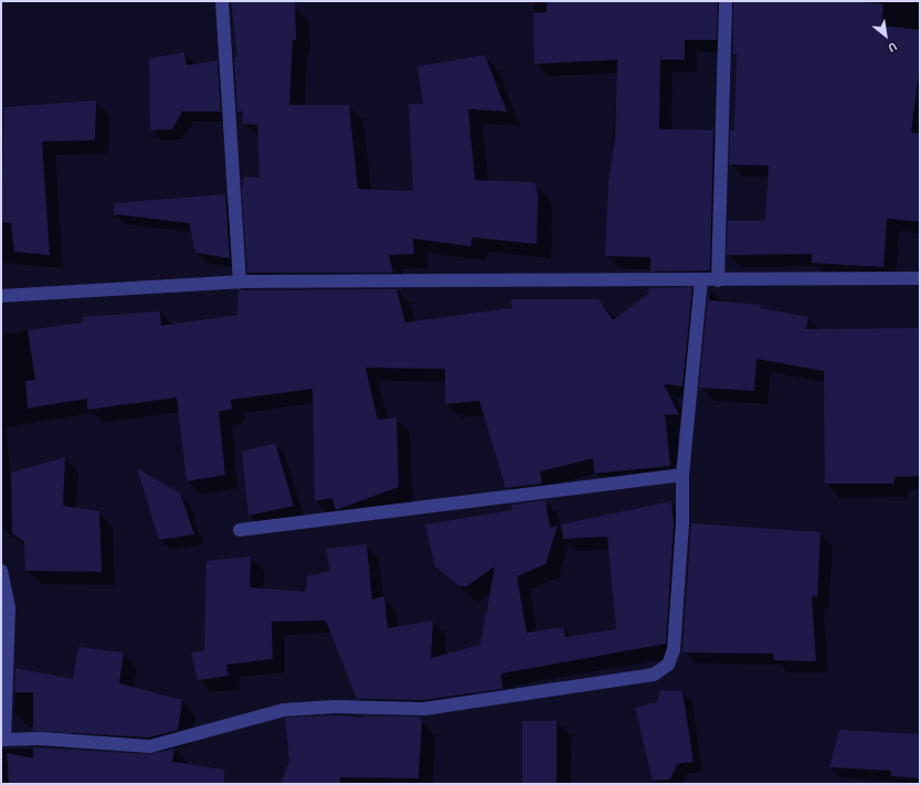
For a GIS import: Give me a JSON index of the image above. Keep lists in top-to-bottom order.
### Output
{
  "north": "bottom right"
}
